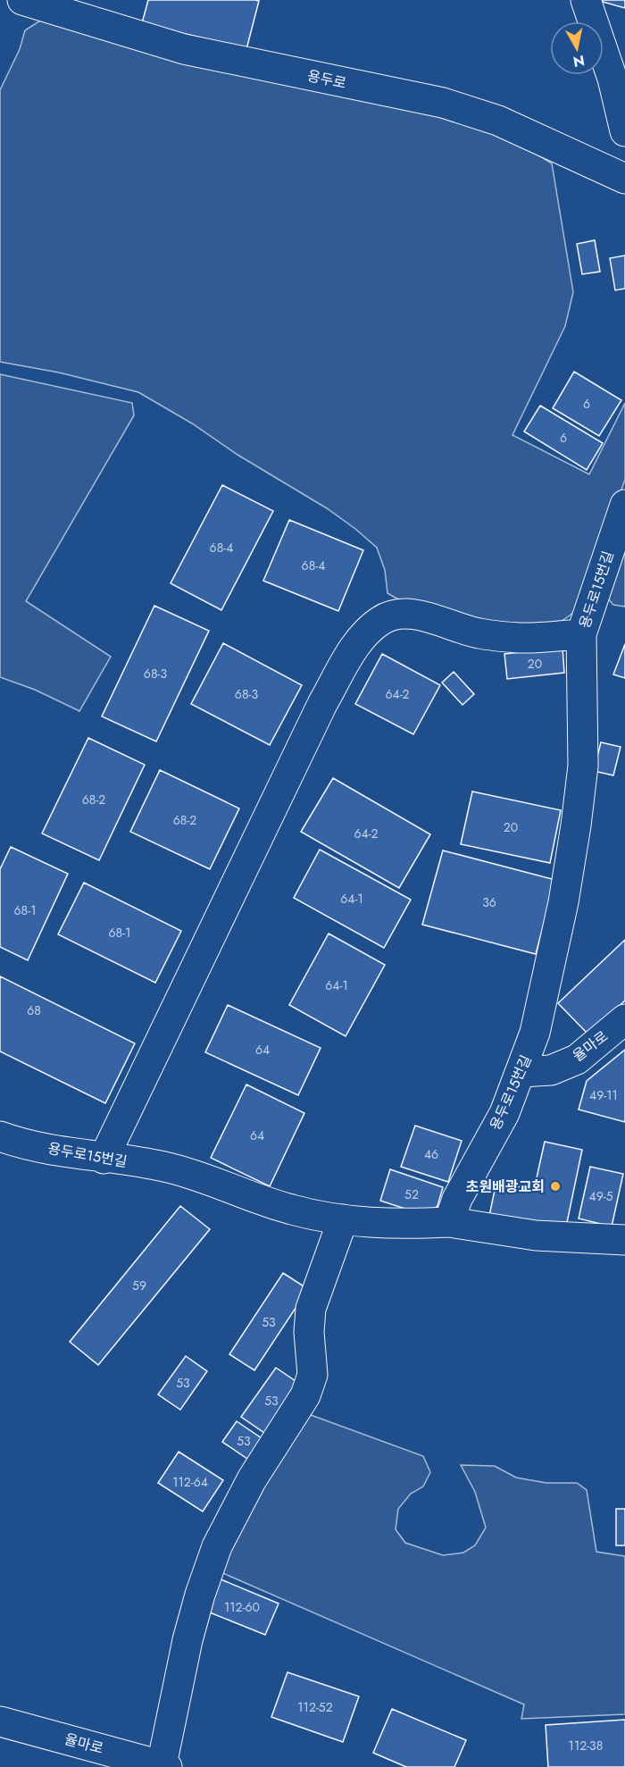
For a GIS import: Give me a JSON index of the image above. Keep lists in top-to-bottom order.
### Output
{
  "streets": {
    "street": ["용두로", "용두로15번길", "율마로"]
  },
  "crossings": [
    ["용두로15번길", "율마로"]
  ],
  "places": ["초원배광교회"],
  "house_numbers": [
    "6",
    "6",
    "68-4",
    "68-4",
    "20",
    "68-3",
    "68-3",
    "64-2",
    "68-2",
    "68-2",
    "20",
    "64-2",
    "64-1",
    "36",
    "68-1",
    "68-1",
    "64-1",
    "68",
    "64",
    "49-11",
    "64",
    "46",
    "52",
    "49-5",
    "59",
    "53",
    "53",
    "53",
    "53",
    "112-64",
    "112-60",
    "112-52",
    "112-38"
  ],
  "north": "bottom"
}
